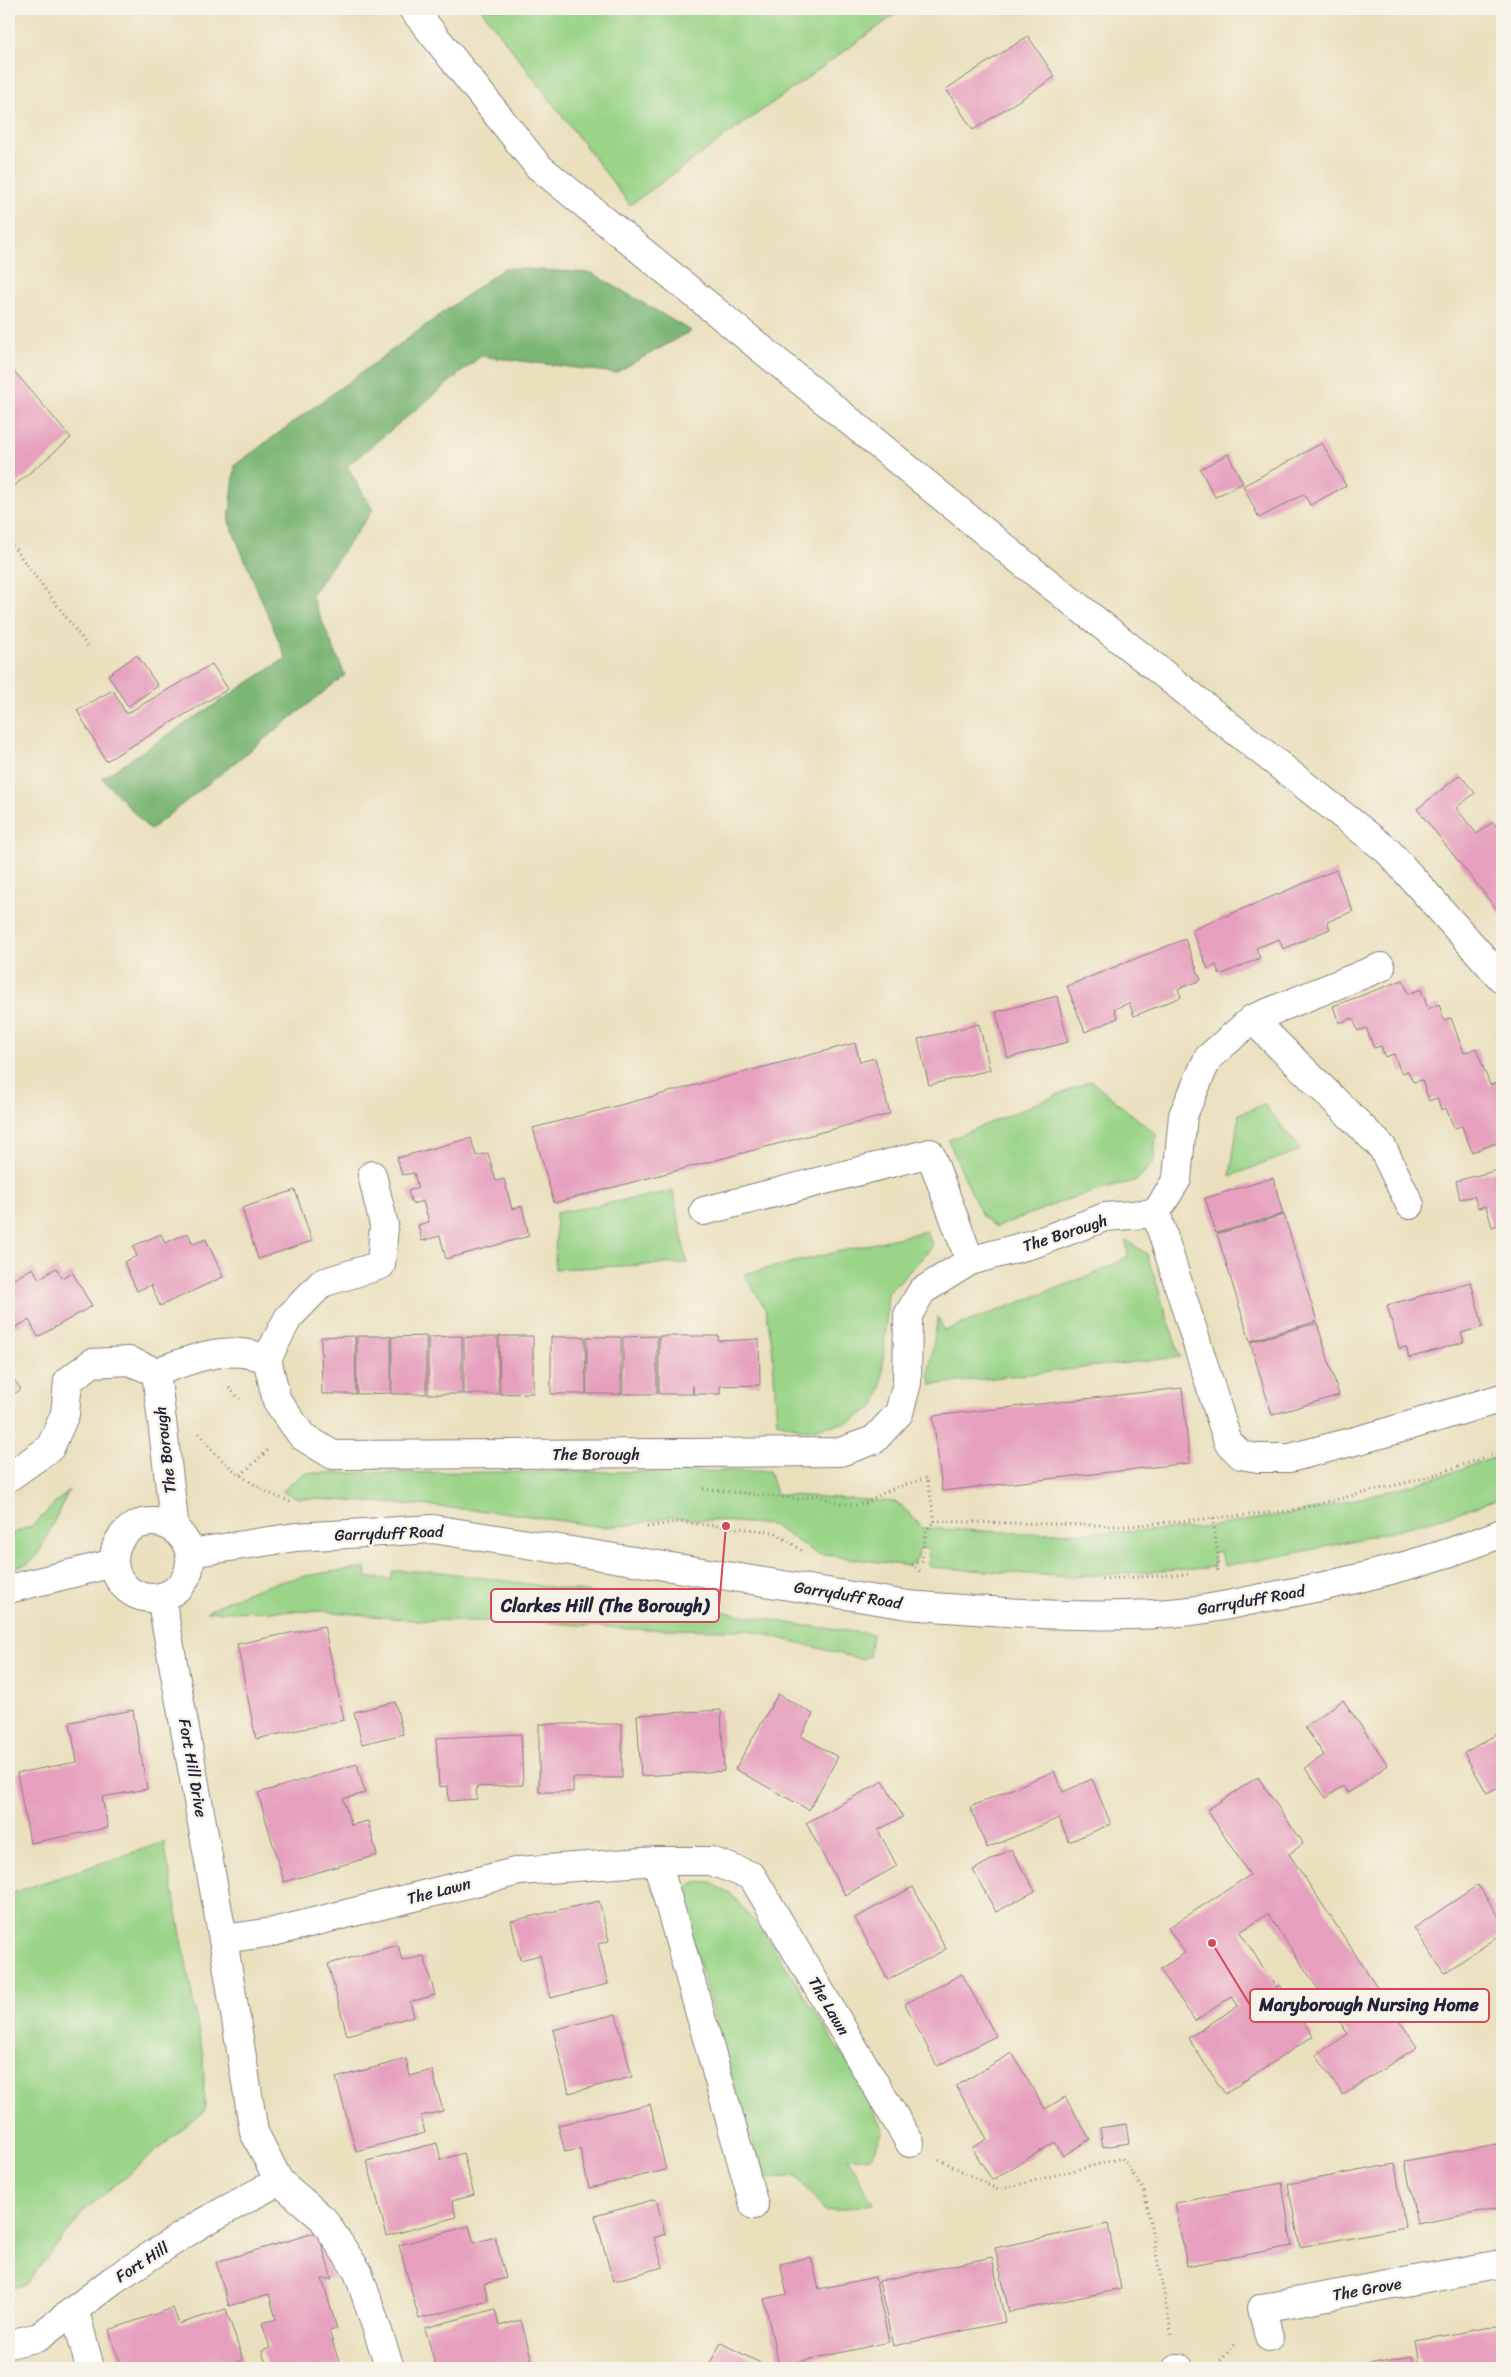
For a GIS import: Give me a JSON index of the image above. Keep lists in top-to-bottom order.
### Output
{
  "streets": {
    "street": [
      "The Borough",
      "Garryduff Road",
      "Fort Hill Drive",
      "The Lawn",
      "Fort Hill",
      "The Grove"
    ]
  },
  "crossings": [
    ["The Borough", "Garryduff Road"],
    ["The Borough", "Fort Hill Drive"],
    ["Garryduff Road", "Fort Hill Drive"],
    ["Fort Hill Drive", "The Lawn"]
  ],
  "places": ["Clarkes Hill (The Borough)", "Maryborough Nursing Home"]
}
